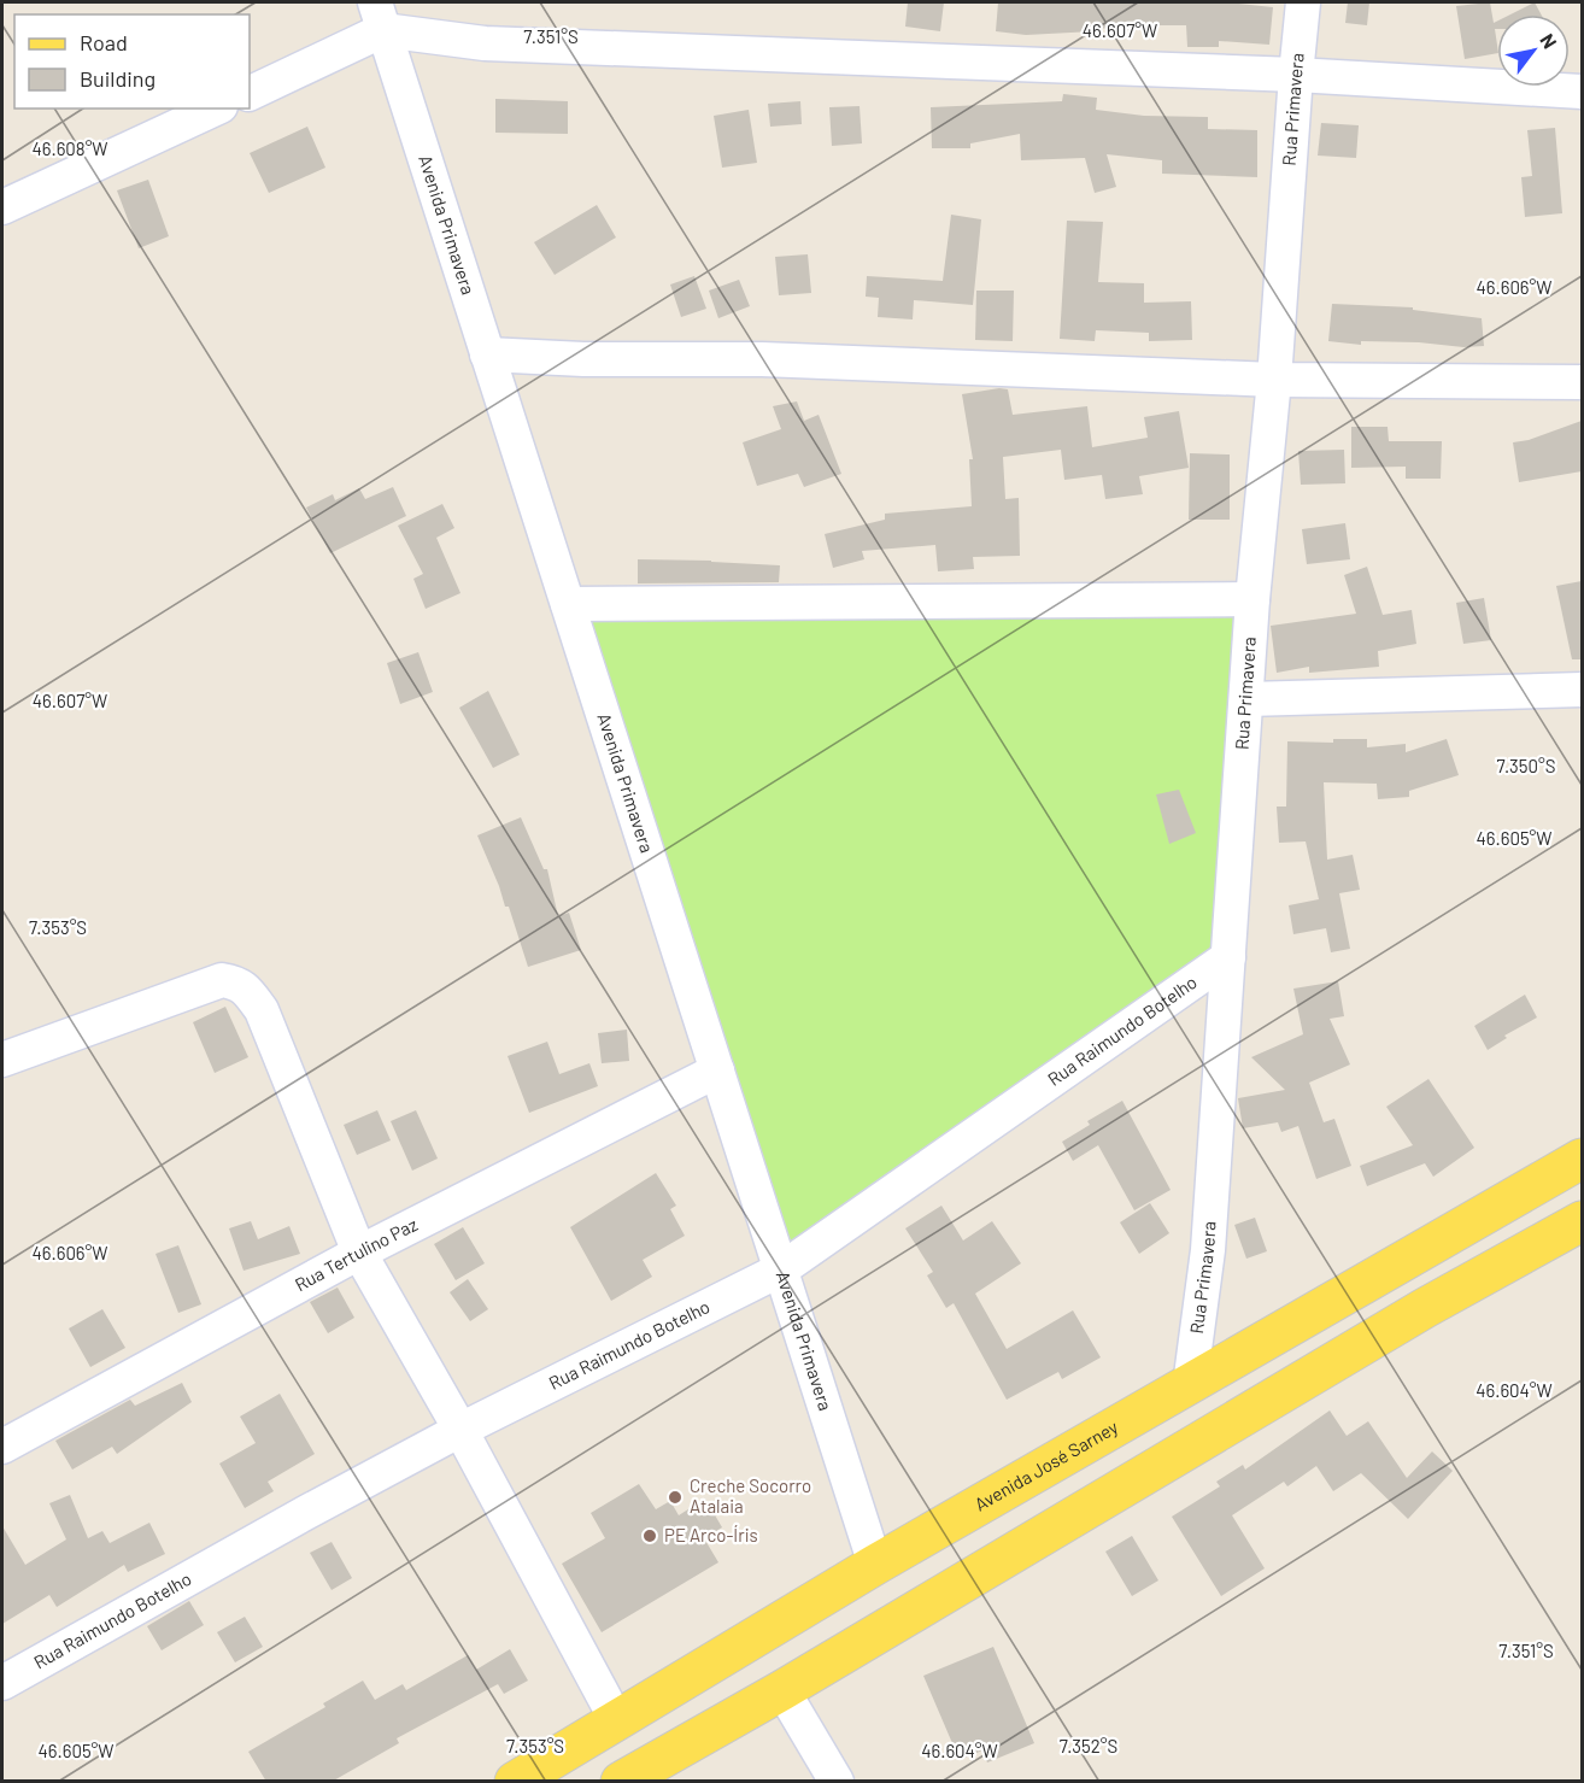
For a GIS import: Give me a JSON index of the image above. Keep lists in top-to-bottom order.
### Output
{
  "streets": {
    "main road": ["Avenida José Sarney"],
    "street": [
      "Rua Primavera",
      "Avenida Primavera",
      "Rua Raimundo Botelho",
      "Rua Tertulino Paz"
    ]
  },
  "crossings": [
    ["Rua Primavera", "Rua Raimundo Botelho"],
    ["Rua Primavera", "Avenida José Sarney"],
    ["Avenida Primavera", "Rua Raimundo Botelho"],
    ["Avenida Primavera", "Rua Tertulino Paz"],
    ["Avenida Primavera", "Avenida José Sarney"]
  ],
  "places": ["Creche Socorro Atalaia", "PE Arco-Íris"],
  "legend": ["Road", "Building"],
  "north": "top right",
  "coordinates": [
    "46.607°W",
    "7.351°S",
    "46.608°W",
    "46.606°W",
    "7.350°S",
    "46.605°W",
    "7.353°S",
    "46.604°W",
    "7.352°S"
  ]
}
